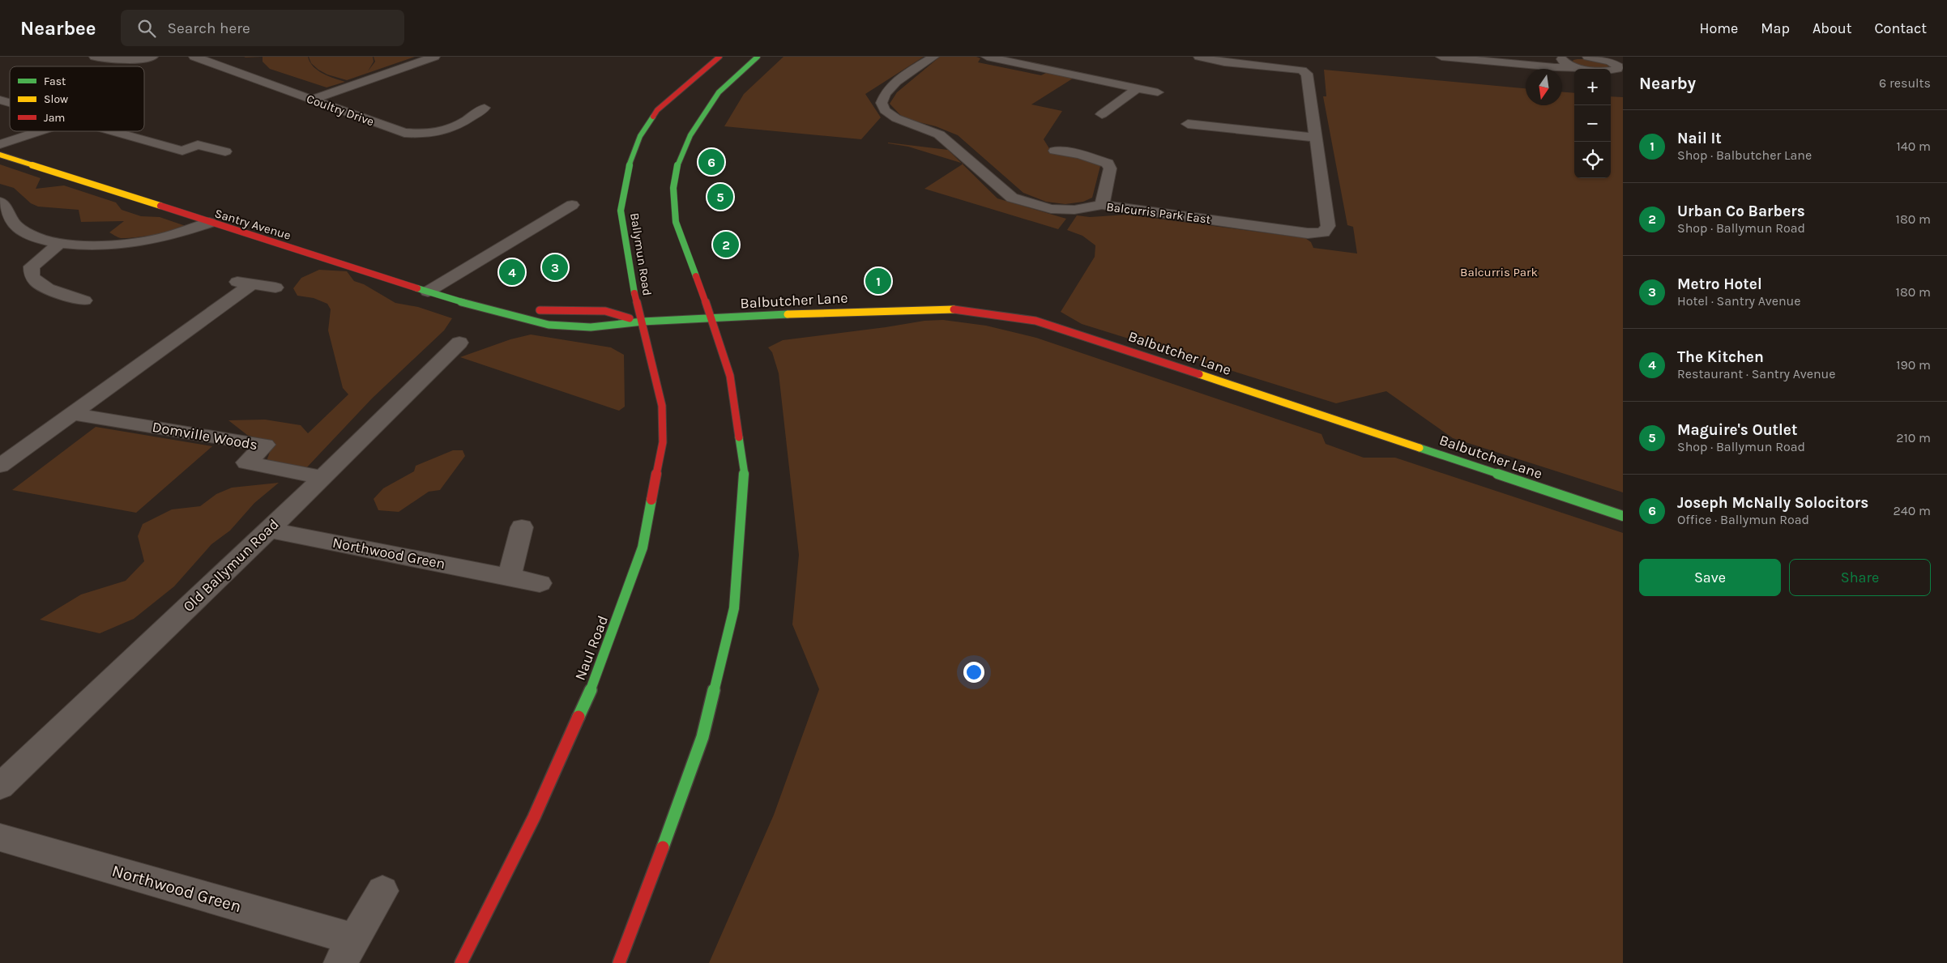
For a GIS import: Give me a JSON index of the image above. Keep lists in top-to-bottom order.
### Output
{
  "streets": {
    "main road": [
      "Santry Avenue",
      "Ballymun Road",
      "Balbutcher Lane",
      "Naul Road"
    ],
    "street": [
      "Coultry Drive",
      "Balcurris Park East",
      "Domville Woods",
      "Northwood Green",
      "Old Ballymun Road"
    ]
  },
  "crossings": [
    ["Santry Avenue", "Ballymun Road"],
    ["Santry Avenue", "Balbutcher Lane"],
    ["Santry Avenue", "Naul Road"],
    ["Ballymun Road", "Naul Road"],
    ["Domville Woods", "Old Ballymun Road"],
    ["Northwood Green", "Old Ballymun Road"]
  ],
  "parks": ["Balcurris Park"],
  "legend": ["Fast", "Slow", "Jam"],
  "north": "bottom",
  "page": {
    "header": "Nearbee",
    "search": "Search here",
    "nav": [
      "Home",
      "Map",
      "About",
      "Contact"
    ],
    "heading": ["Nearby", "6 results"],
    "map_buttons": ["+", "−"],
    "list": [
      {
        "mark": "1",
        "name": "Nail It",
        "note": "Shop · Balbutcher Lane",
        "value": "140 m"
      },
      {
        "mark": "2",
        "name": "Urban Co Barbers",
        "note": "Shop · Ballymun Road",
        "value": "180 m"
      },
      {
        "mark": "3",
        "name": "Metro Hotel",
        "note": "Hotel · Santry Avenue",
        "value": "180 m"
      },
      {
        "mark": "4",
        "name": "The Kitchen",
        "note": "Restaurant · Santry Avenue",
        "value": "190 m"
      },
      {
        "mark": "5",
        "name": "Maguire's Outlet",
        "note": "Shop · Ballymun Road",
        "value": "210 m"
      },
      {
        "mark": "6",
        "name": "Joseph McNally Solocitors",
        "note": "Office · Ballymun Road",
        "value": "240 m"
      }
    ],
    "pins": [
      "6",
      "5",
      "2",
      "3",
      "4",
      "1"
    ],
    "buttons": ["Save", "Share"]
  }
}
